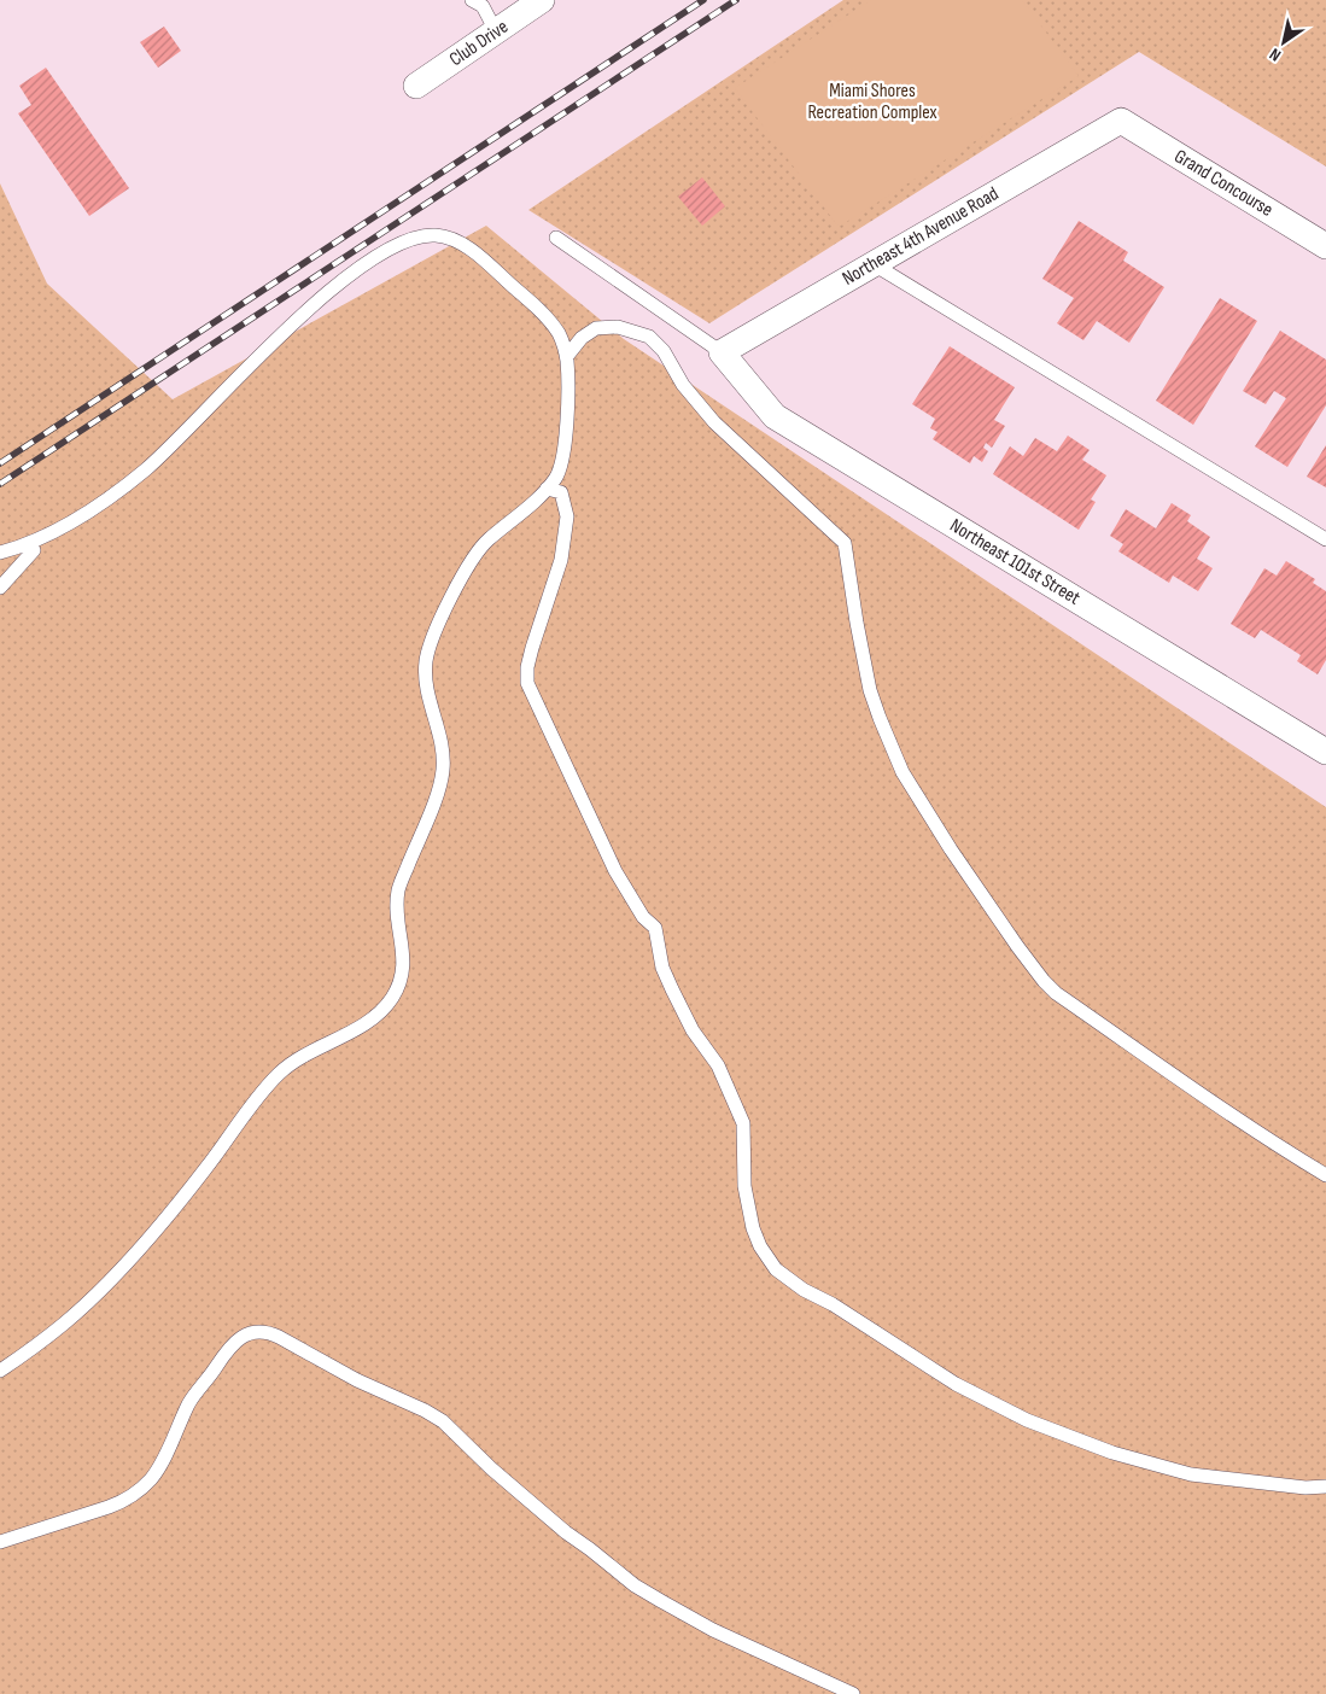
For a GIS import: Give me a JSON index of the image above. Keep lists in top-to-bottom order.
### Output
{
  "streets": {
    "street": [
      "Club Drive",
      "Grand Concourse",
      "Northeast 4th Avenue Road",
      "Northeast 101st Street"
    ]
  },
  "crossings": [
    ["Grand Concourse", "Northeast 4th Avenue Road"],
    ["Northeast 4th Avenue Road", "Northeast 101st Street"]
  ],
  "parks": ["Miami Shores Recreation Complex"],
  "north": "bottom left"
}
